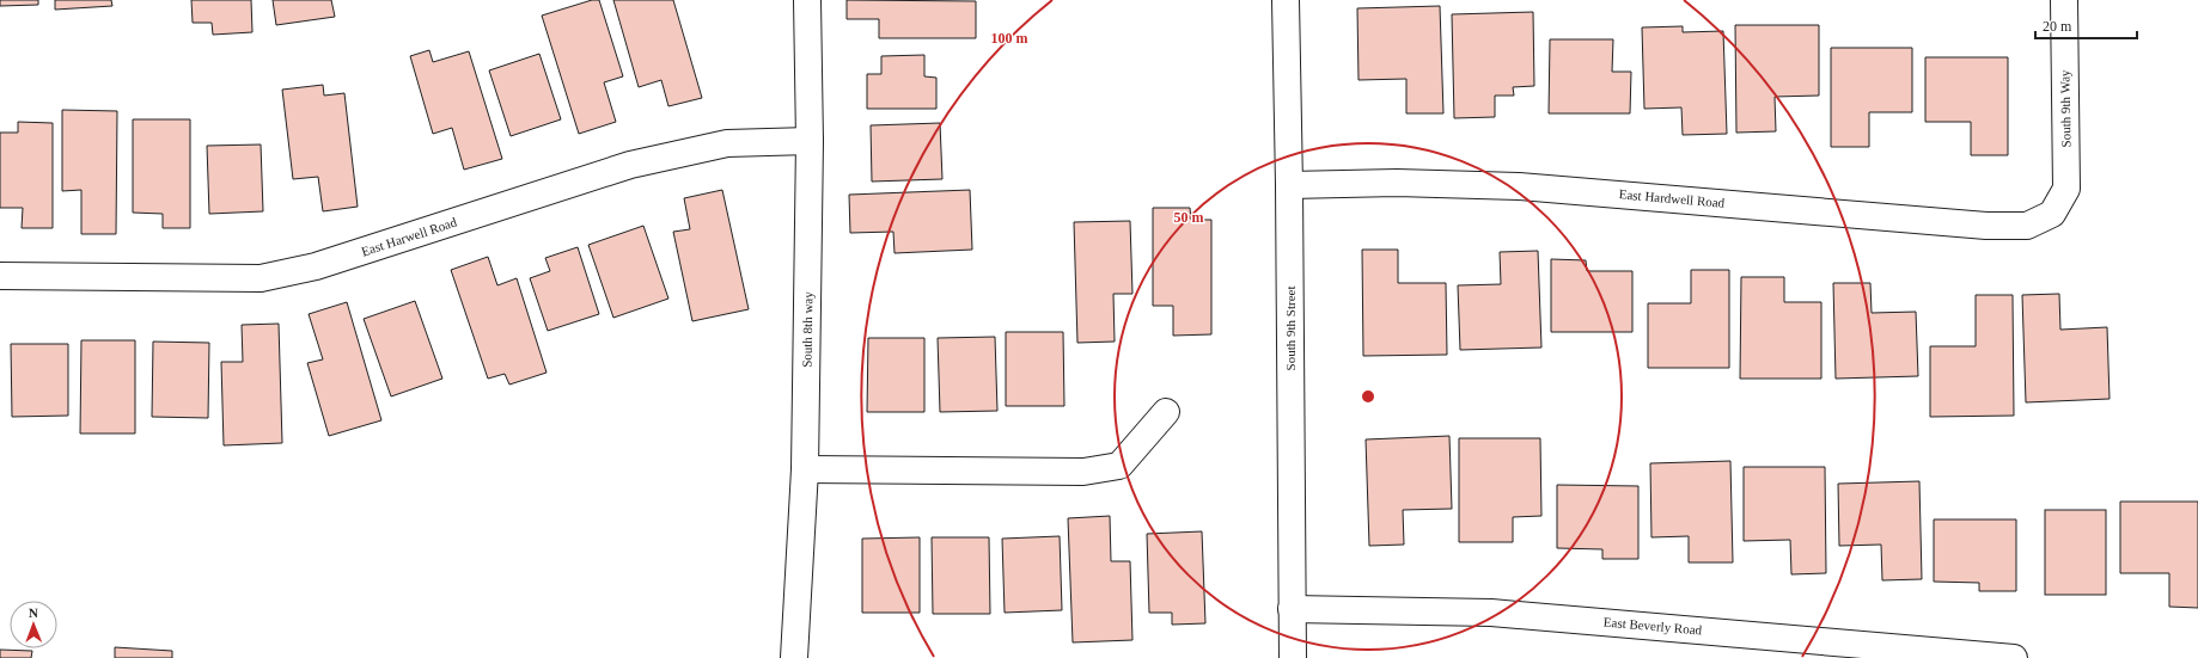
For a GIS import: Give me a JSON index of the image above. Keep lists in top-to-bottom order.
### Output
{
  "streets": {
    "street": [
      "South 9th Way",
      "East Hardwell Road",
      "East Harwell Road",
      "South 9th Street",
      "South 8th way",
      "East Beverly Road"
    ]
  },
  "crossings": [
    ["South 9th Way", "East Hardwell Road"],
    ["East Hardwell Road", "South 9th Street"],
    ["East Harwell Road", "South 8th way"],
    ["South 9th Street", "East Beverly Road"]
  ],
  "scale_bar": "20 m",
  "north": "top",
  "rings": ["100 m", "50 m"]
}
